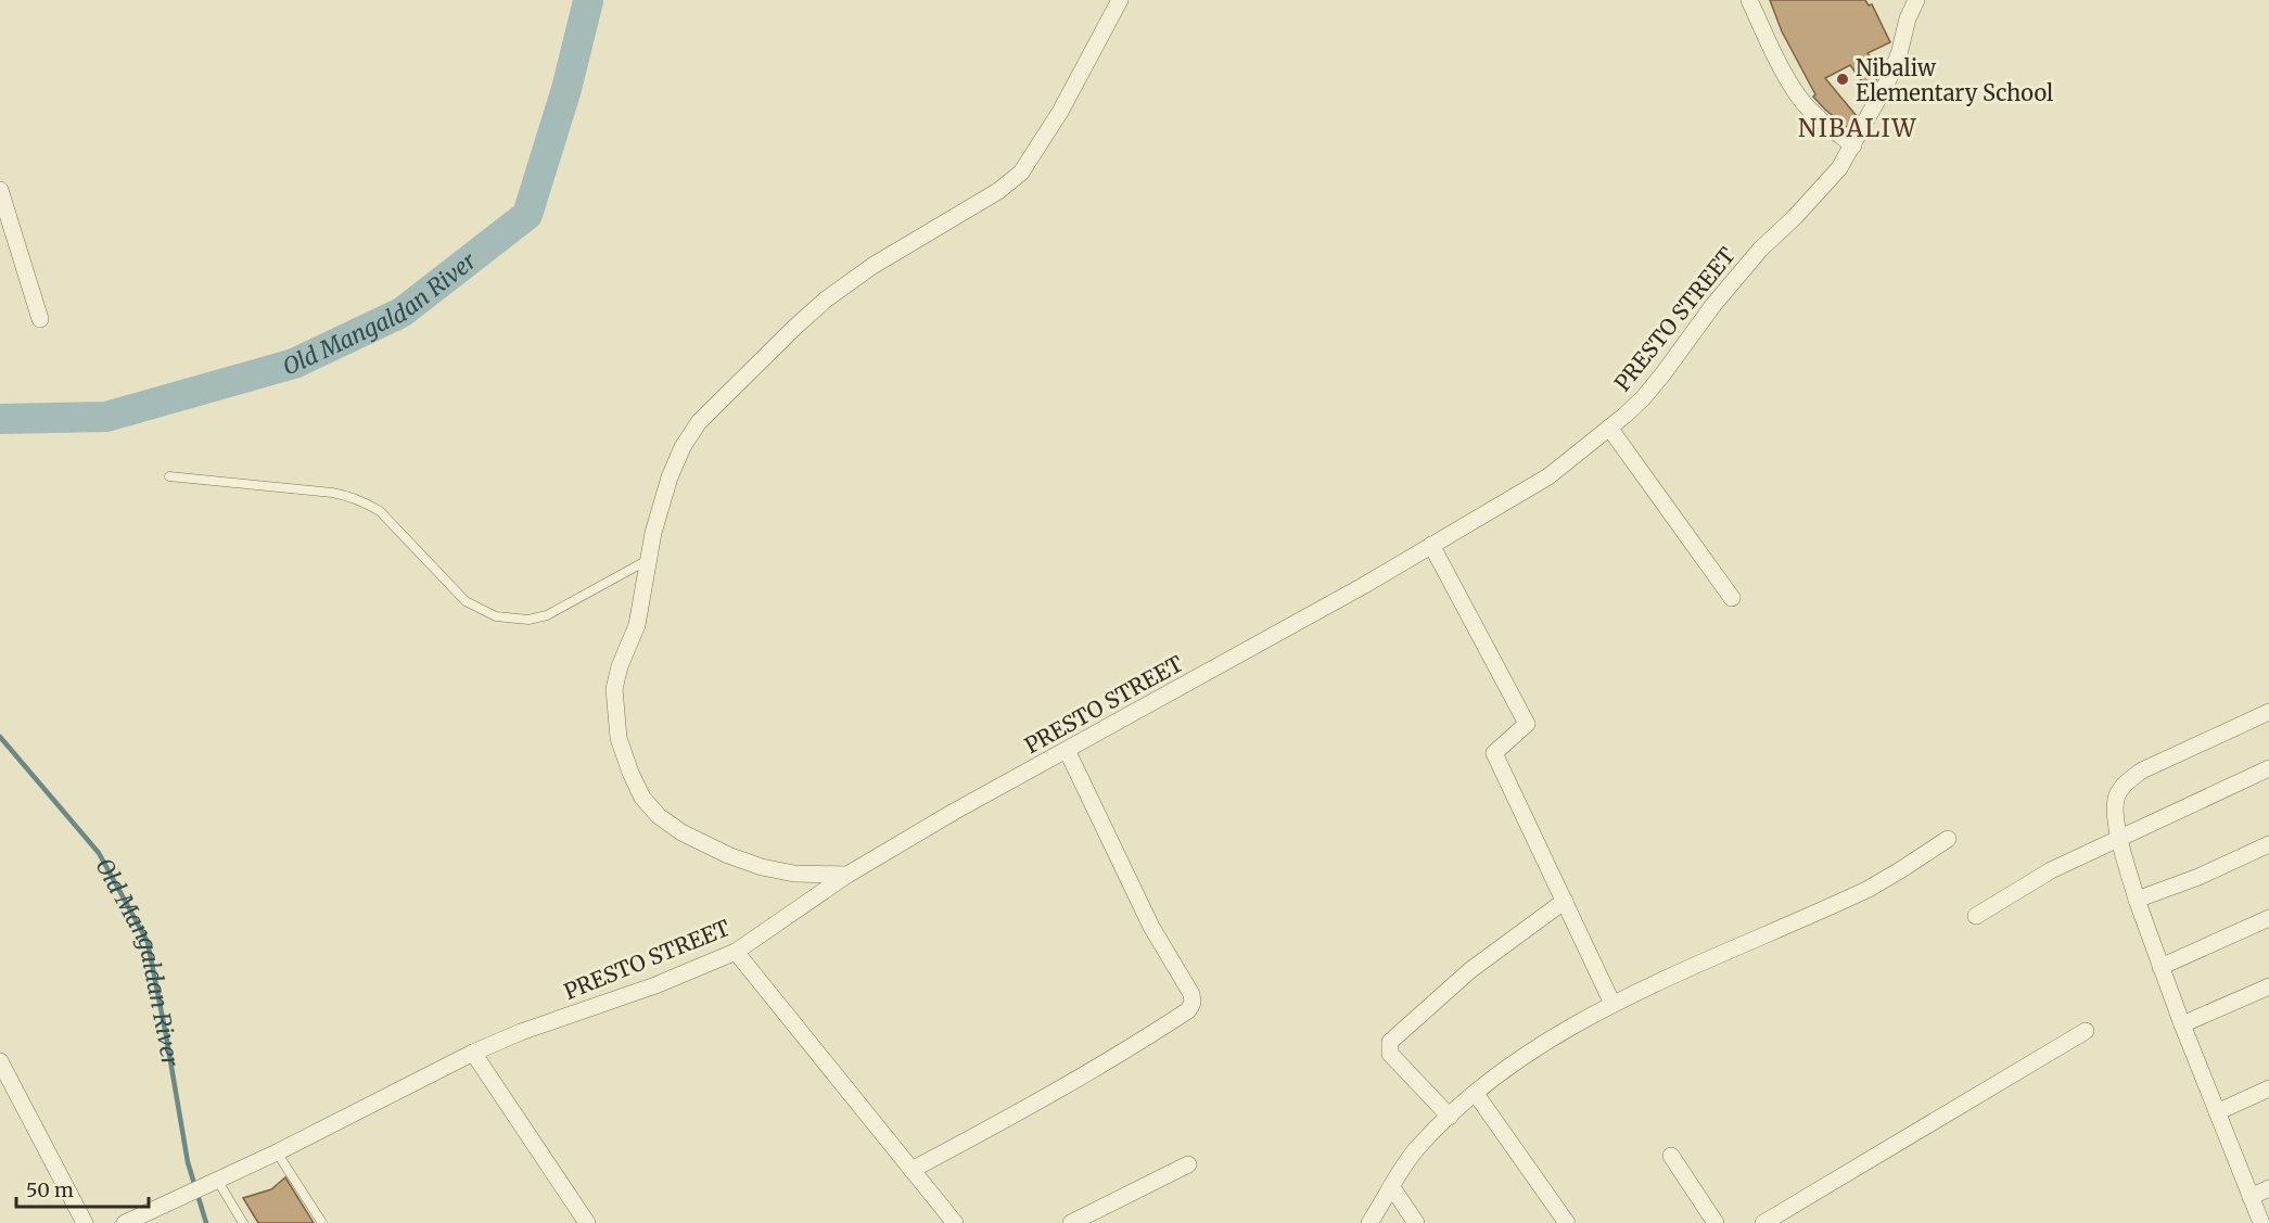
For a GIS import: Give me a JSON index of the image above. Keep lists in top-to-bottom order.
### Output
{
  "streets": {
    "street": ["PRESTO STREET"]
  },
  "districts": ["NIBALIW"],
  "water": ["Old Mangaldan River"],
  "places": ["Nibaliw Elementary School"],
  "scale_bar": "50 m"
}
